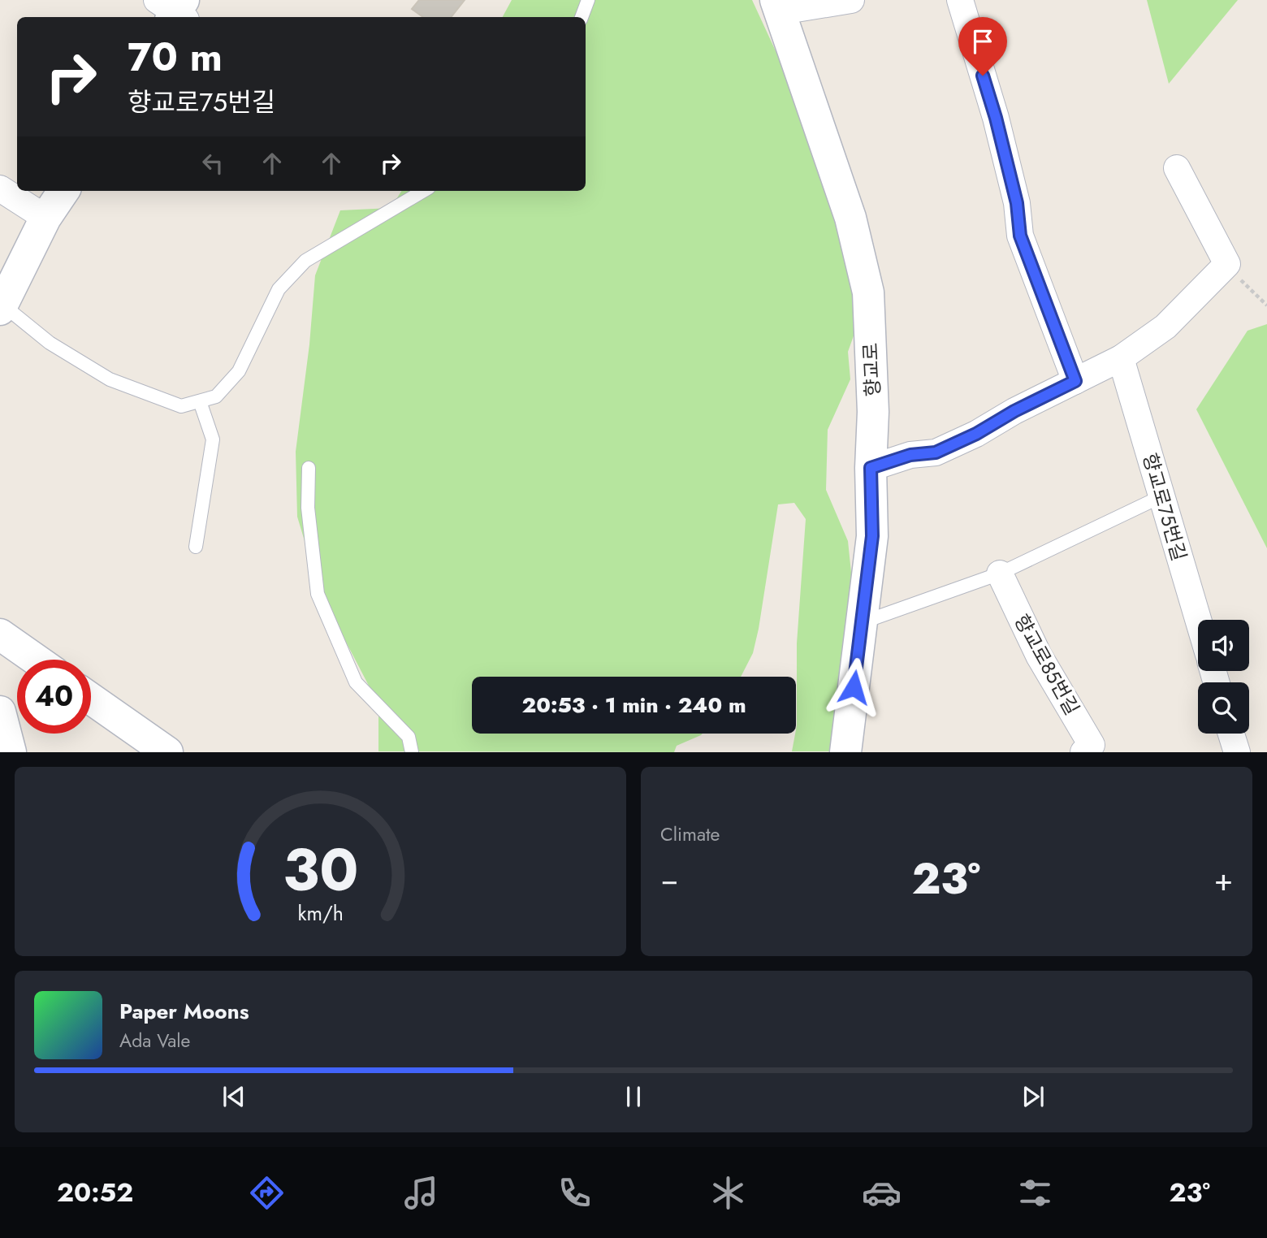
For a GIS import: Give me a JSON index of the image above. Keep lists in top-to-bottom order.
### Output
{
  "streets": {
    "street": ["향교로", "향교로75번길", "향교로85번길"]
  },
  "page": {
    "turn": ["70 m", "향교로75번길"],
    "limit": "40",
    "trip": "20:53 · 1 min · 240 m",
    "tile": "Climate",
    "heat": ["−", "23°", "+"],
    "song": ["Paper Moons", "Ada Vale"],
    "tabs": ["20:52", "23°"],
    "gauge": ["30", "km/h"]
  }
}
